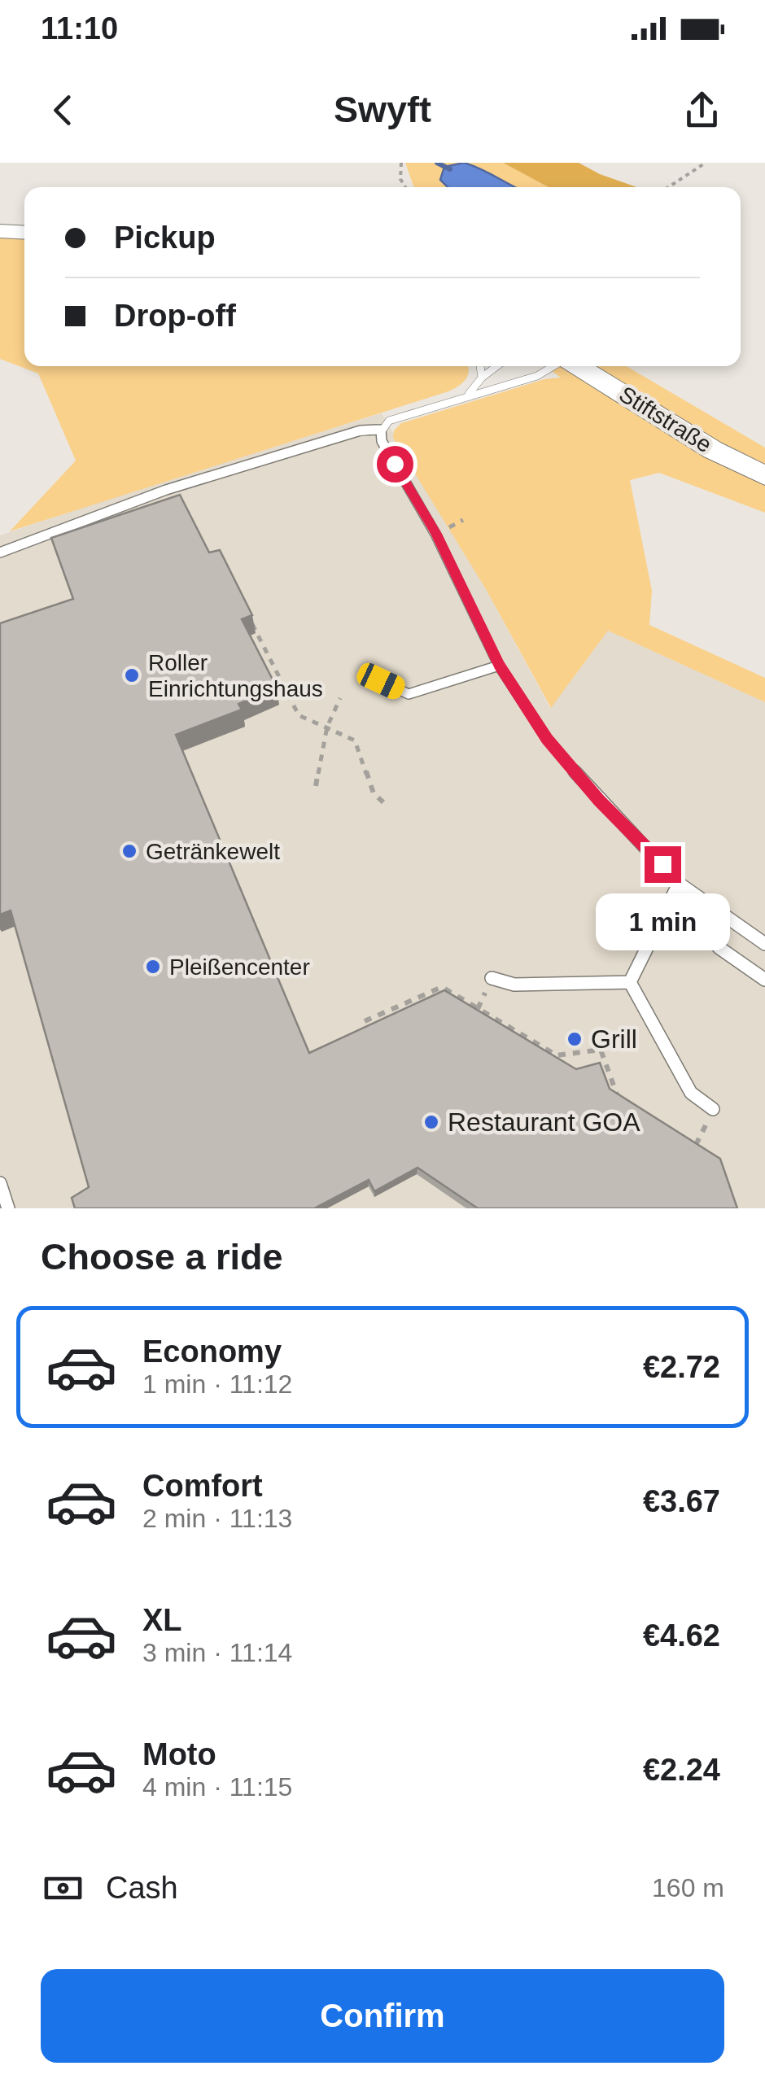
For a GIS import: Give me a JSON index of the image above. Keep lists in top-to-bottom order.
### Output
{
  "streets": {
    "main road": ["Stiftstraße"]
  },
  "places": [
    "Roller Einrichtungshaus",
    "Getränkewelt",
    "Pleißencenter",
    "Grill",
    "Restaurant GOA"
  ],
  "page": {
    "status": "11:10",
    "header": "Swyft",
    "banner": ["Pickup", "Drop-off"],
    "bubble": "1 min",
    "heading": "Choose a ride",
    "list": [
      {
        "name": "Economy",
        "note": "1 min · 11:12",
        "value": "€2.72"
      },
      {
        "name": "Comfort",
        "note": "2 min · 11:13",
        "value": "€3.67"
      },
      {
        "name": "XL",
        "note": "3 min · 11:14",
        "value": "€4.62"
      },
      {
        "name": "Moto",
        "note": "4 min · 11:15",
        "value": "€2.24"
      }
    ],
    "pay": ["Cash", "160 m"],
    "buttons": "Confirm"
  }
}
